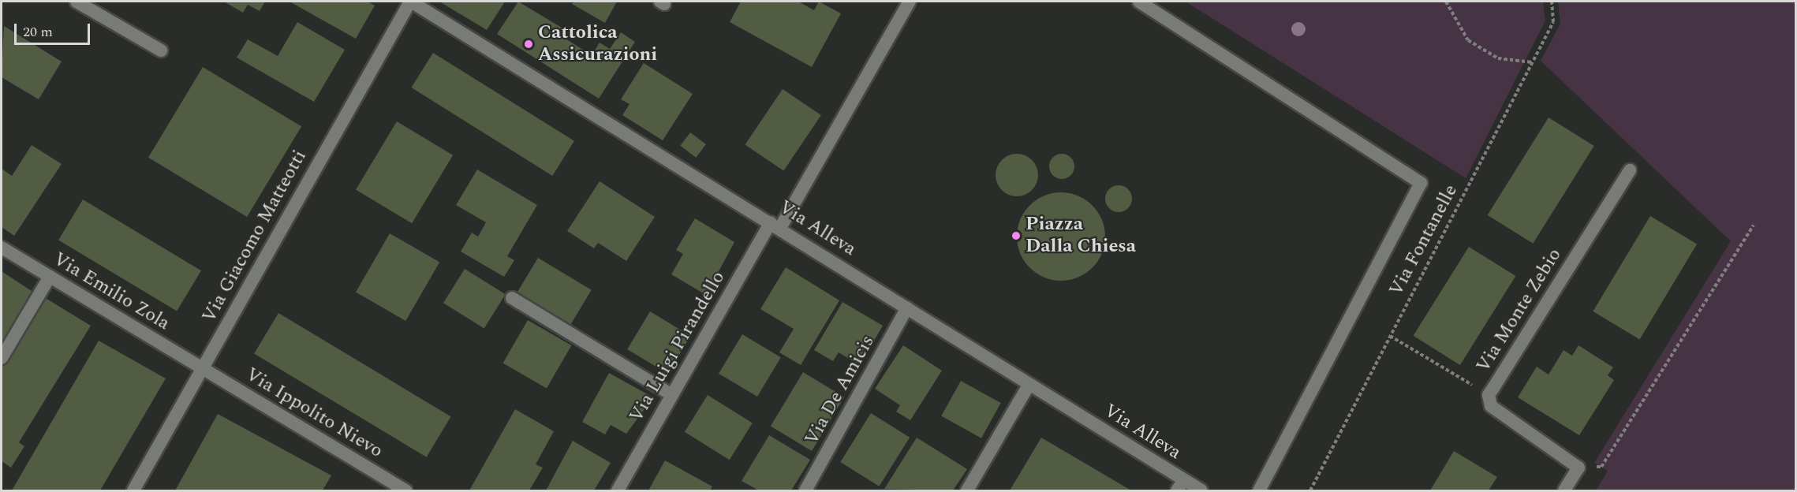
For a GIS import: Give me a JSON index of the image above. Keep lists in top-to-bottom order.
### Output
{
  "streets": {
    "street": [
      "Via Alleva",
      "Via Giacomo Matteotti",
      "Via Emilio Zola",
      "Via Monte Zebio",
      "Via Luigi Pirandello",
      "Via De Amicis",
      "Via Ippolito Nievo"
    ],
    "path": ["Via Fontanelle"]
  },
  "crossings": [
    ["Via Alleva", "Via Giacomo Matteotti"],
    ["Via Alleva", "Via Luigi Pirandello"],
    ["Via Alleva", "Via De Amicis"],
    ["Via Giacomo Matteotti", "Via Emilio Zola"],
    ["Via Giacomo Matteotti", "Via Ippolito Nievo"],
    ["Via Emilio Zola", "Via Ippolito Nievo"]
  ],
  "places": ["Cattolica Assicurazioni", "Piazza Dalla Chiesa"],
  "scale_bar": "20 m"
}
